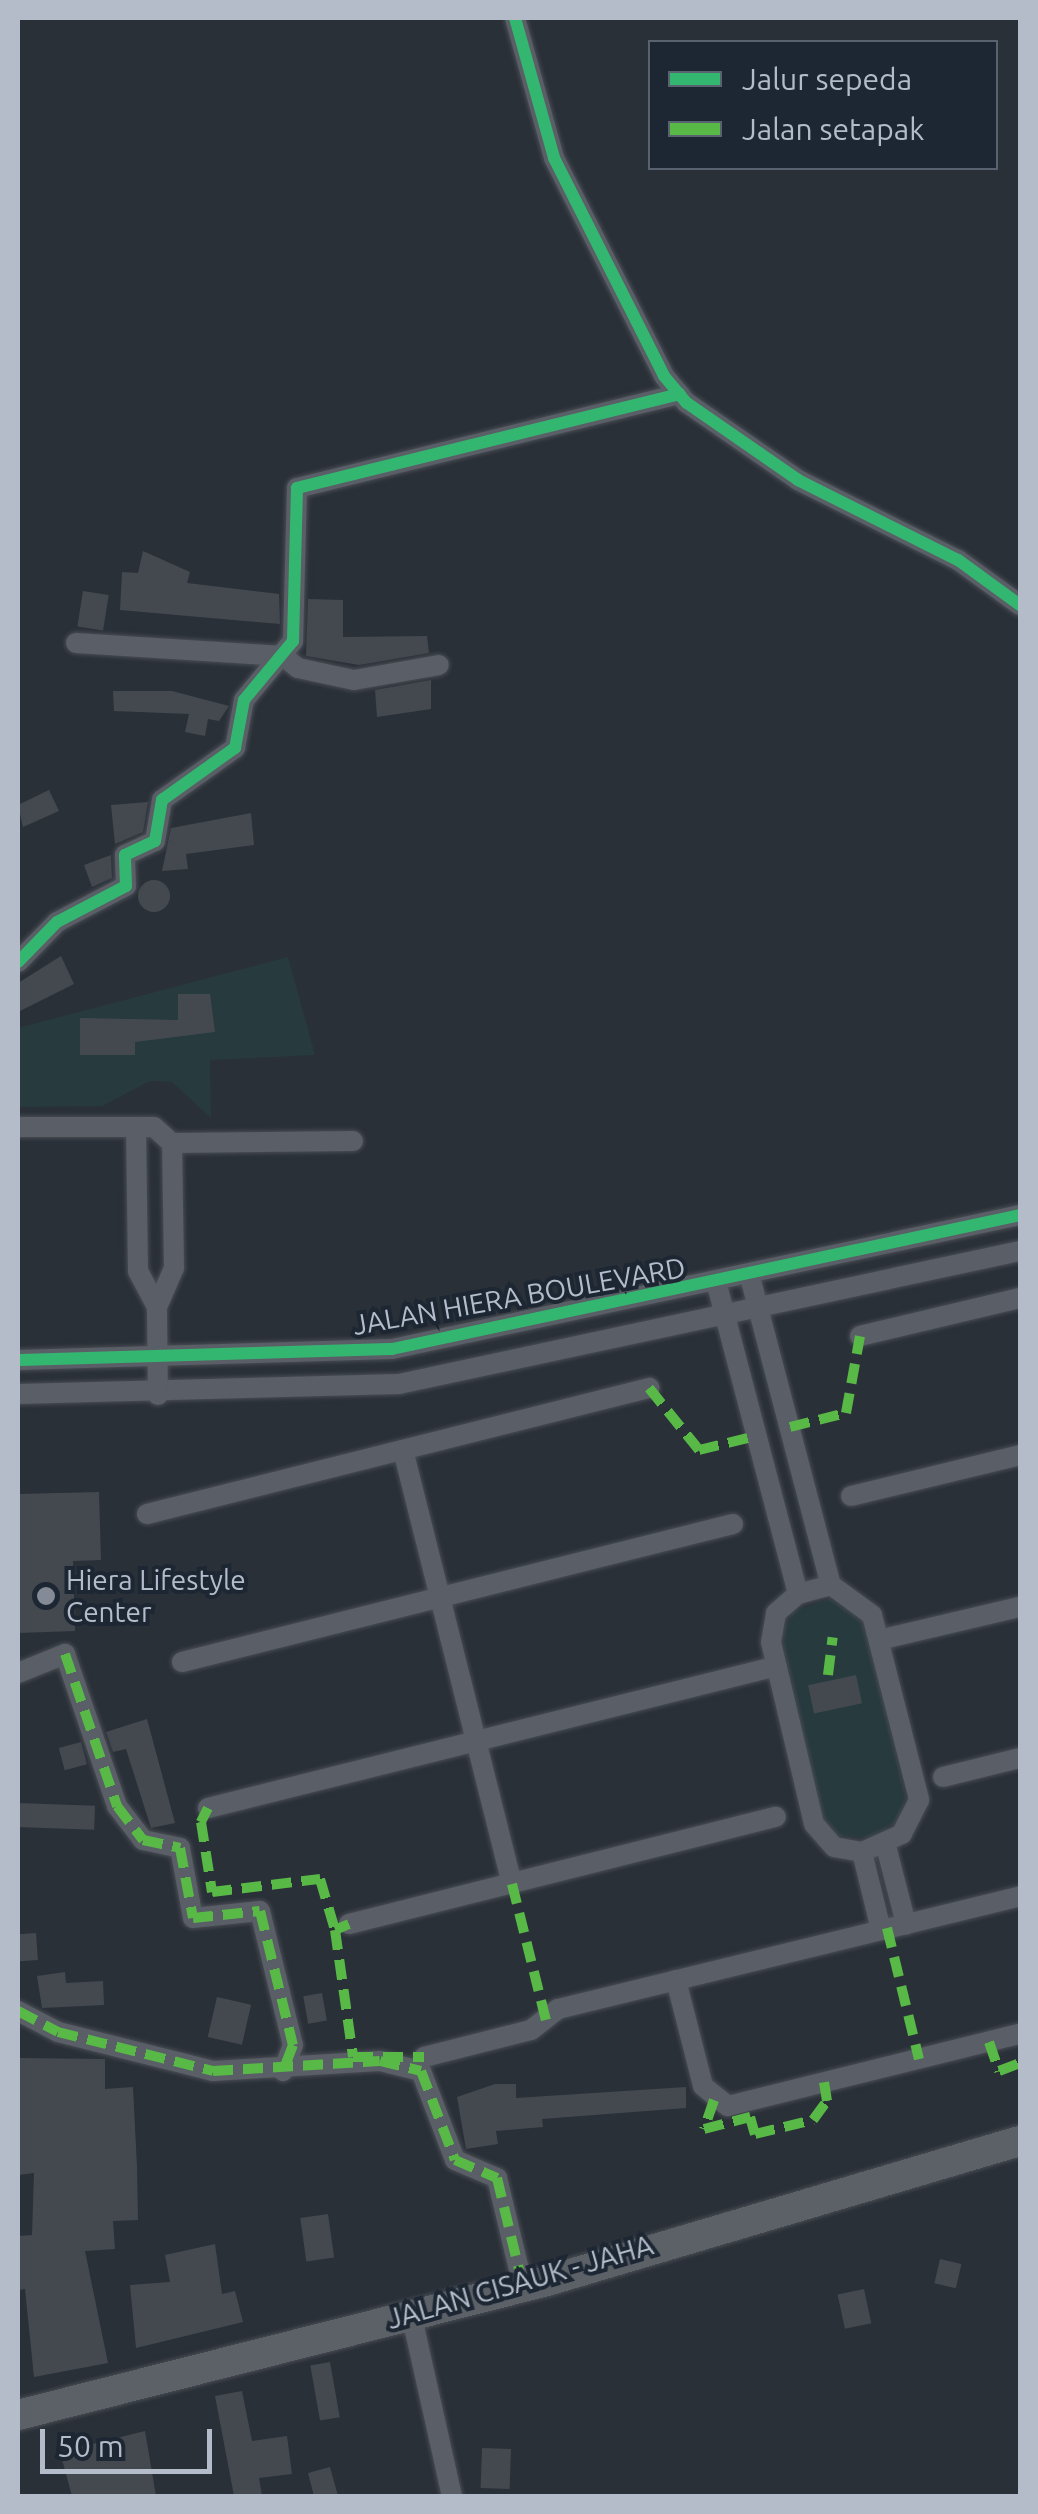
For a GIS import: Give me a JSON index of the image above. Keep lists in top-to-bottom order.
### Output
{
  "streets": {
    "main road": ["JALAN CISAUK - JAHA"],
    "street": ["JALAN HIERA BOULEVARD"]
  },
  "places": ["Hiera Lifestyle Center"],
  "legend": ["Jalur sepeda", "Jalan setapak"],
  "scale_bar": "50 m"
}
